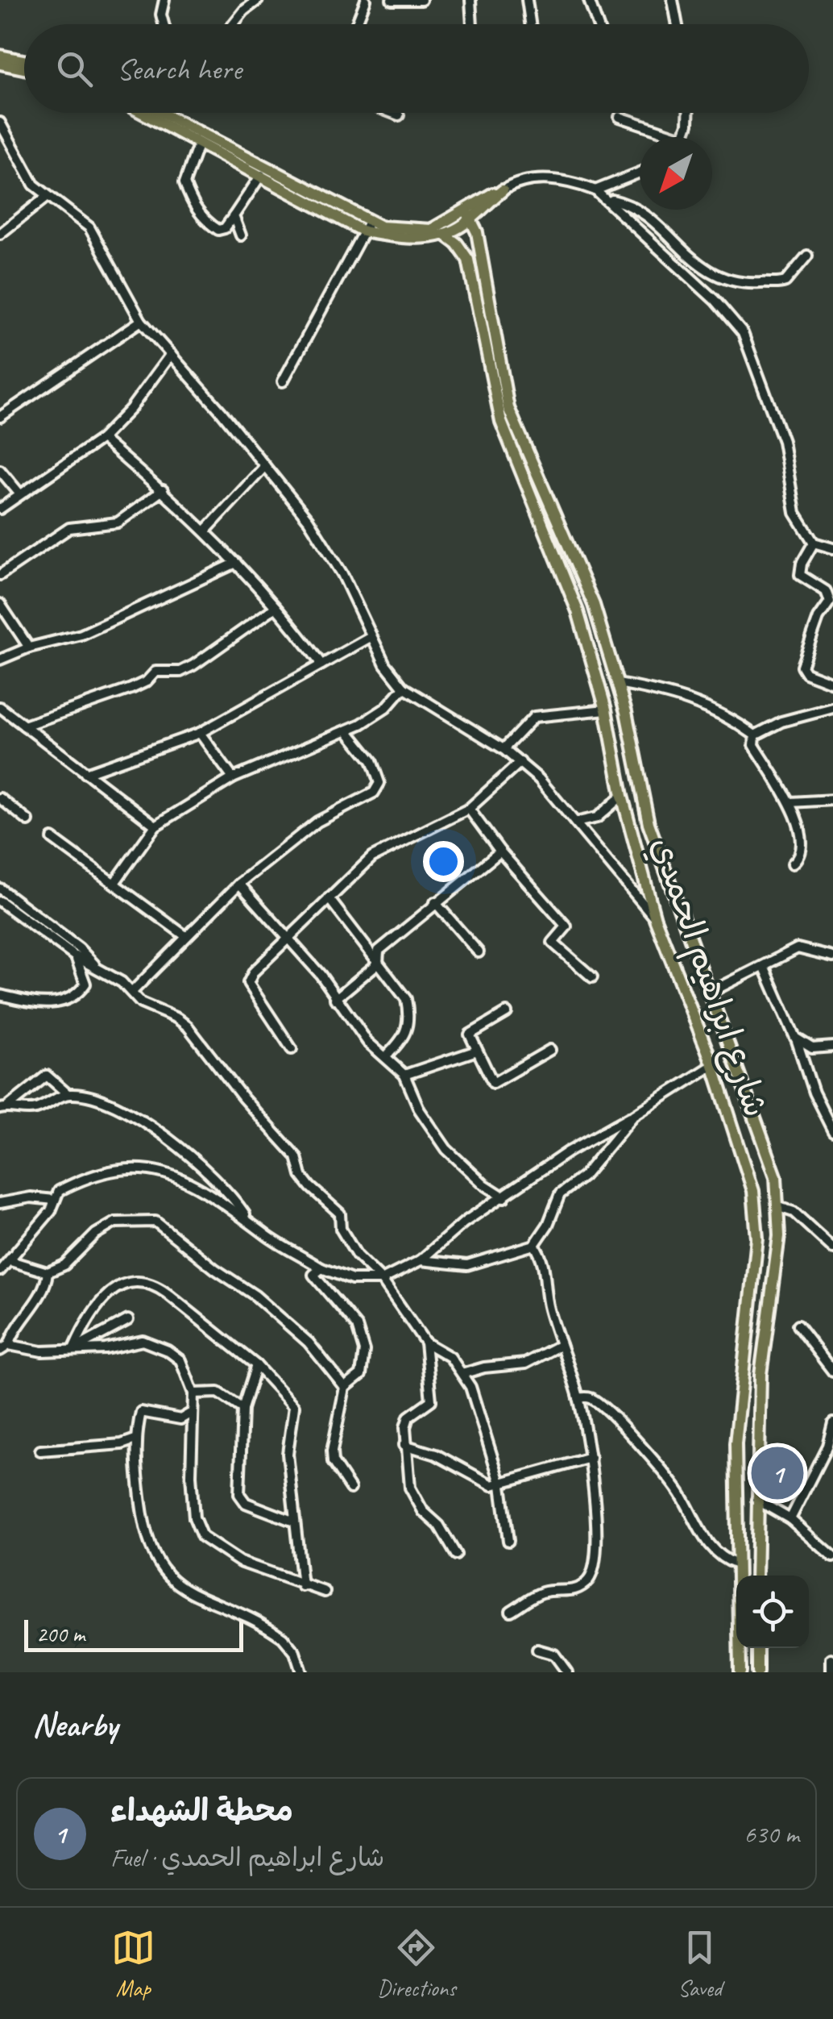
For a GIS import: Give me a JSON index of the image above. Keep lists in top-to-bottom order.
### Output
{
  "streets": {
    "main road": ["شارع ابراهيم الحمدي"]
  },
  "scale_bar": "200 m",
  "north": "bottom left",
  "page": {
    "search": "Search here",
    "pins": "1",
    "scale": "200 m",
    "heading": "Nearby",
    "list": [
      {
        "mark": "1",
        "name": "محطة الشهداء",
        "note": "Fuel · شارع ابراهيم الحمدي",
        "value": "630 m"
      }
    ],
    "nav": ["Map", "Directions", "Saved"]
  }
}
